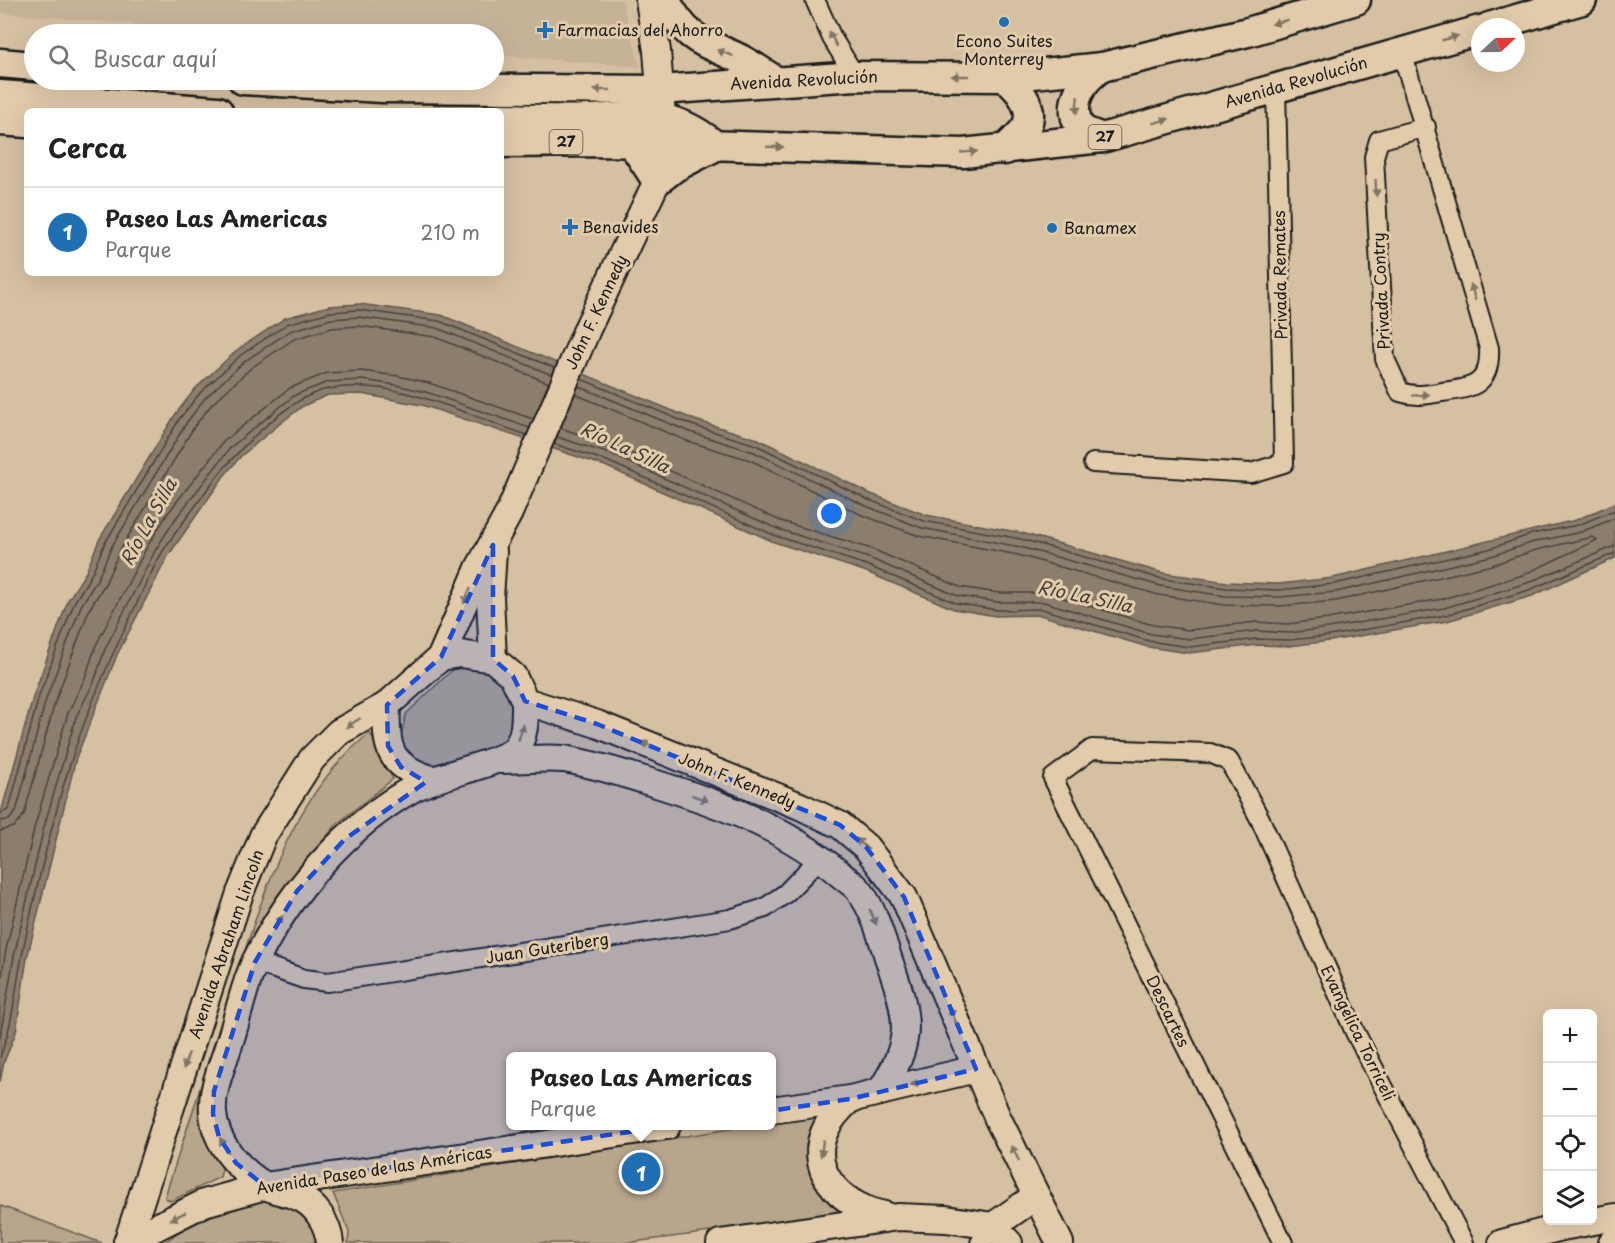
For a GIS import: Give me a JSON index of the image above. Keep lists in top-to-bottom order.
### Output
{
  "streets": {
    "main road": ["Avenida Revolución", "27"],
    "street": [
      "Privada Remates",
      "Privada Contry",
      "John F. Kennedy",
      "Avenida Abraham Lincoln",
      "Juan Guteriberg",
      "Descartes",
      "Evangelica Torriceli",
      "Avenida Paseo de las Américas"
    ]
  },
  "crossings": [
    ["Avenida Revolución", "Privada Remates"],
    ["Avenida Revolución", "Privada Contry"],
    ["Avenida Revolución", "John F. Kennedy"],
    ["John F. Kennedy", "Avenida Abraham Lincoln"],
    ["John F. Kennedy", "Juan Guteriberg"],
    ["Avenida Abraham Lincoln", "Juan Guteriberg"],
    ["Avenida Abraham Lincoln", "Avenida Paseo de las Américas"],
    ["Descartes", "Evangelica Torriceli"]
  ],
  "water": ["Río La Silla"],
  "places": {
    "other": ["Econo Suites Monterrey", "Banamex"],
    "health": ["Farmacias del Ahorro", "Benavides"]
  },
  "north": "right",
  "page": {
    "search": "Buscar aquí",
    "heading": "Cerca",
    "list": [
      {
        "mark": "1",
        "name": "Paseo Las Americas",
        "note": "Parque",
        "value": "210 m"
      }
    ],
    "map_buttons": ["+", "−"],
    "popup": ["Paseo Las Americas", "Parque"],
    "pins": "1"
  }
}
